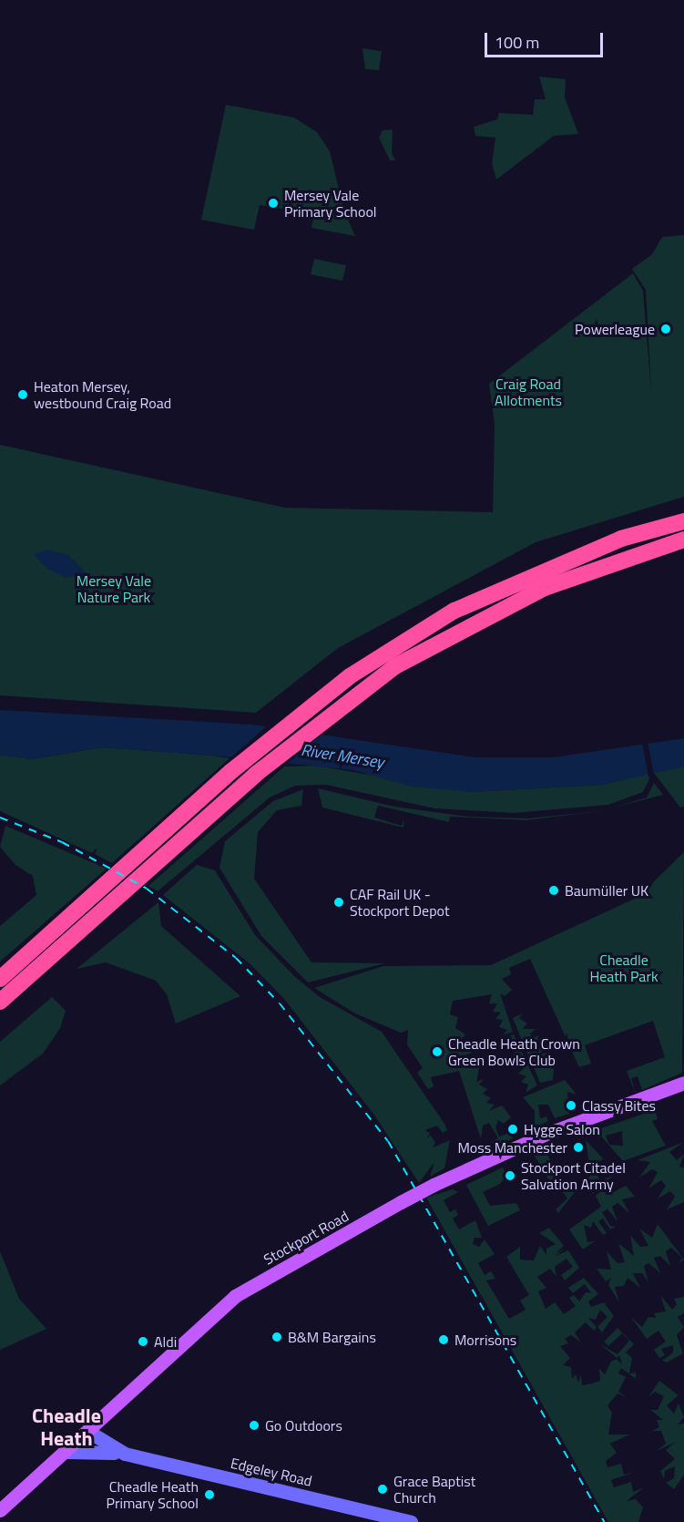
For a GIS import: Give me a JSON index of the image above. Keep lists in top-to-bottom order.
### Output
{
  "streets": {
    "main road": ["Stockport Road", "Edgeley Road"]
  },
  "crossings": [
    ["Stockport Road", "Edgeley Road"]
  ],
  "districts": ["Cheadle Heath"],
  "water": ["River Mersey"],
  "parks": ["Craig Road Allotments", "Mersey Vale Nature Park", "Cheadle Heath Park"],
  "places": [
    "Mersey Vale Primary School",
    "Powerleague",
    "Heaton Mersey, westbound Craig Road",
    "Baumüller UK",
    "CAF Rail UK - Stockport Depot",
    "Cheadle Heath Crown Green Bowls Club",
    "Classy Bites",
    "Hygge Salon",
    "Moss Manchester",
    "Stockport Citadel Salvation Army",
    "B&M Bargains",
    "Morrisons",
    "Aldi",
    "Go Outdoors",
    "Grace Baptist Church",
    "Cheadle Heath Primary School"
  ],
  "scale_bar": "100 m"
}
